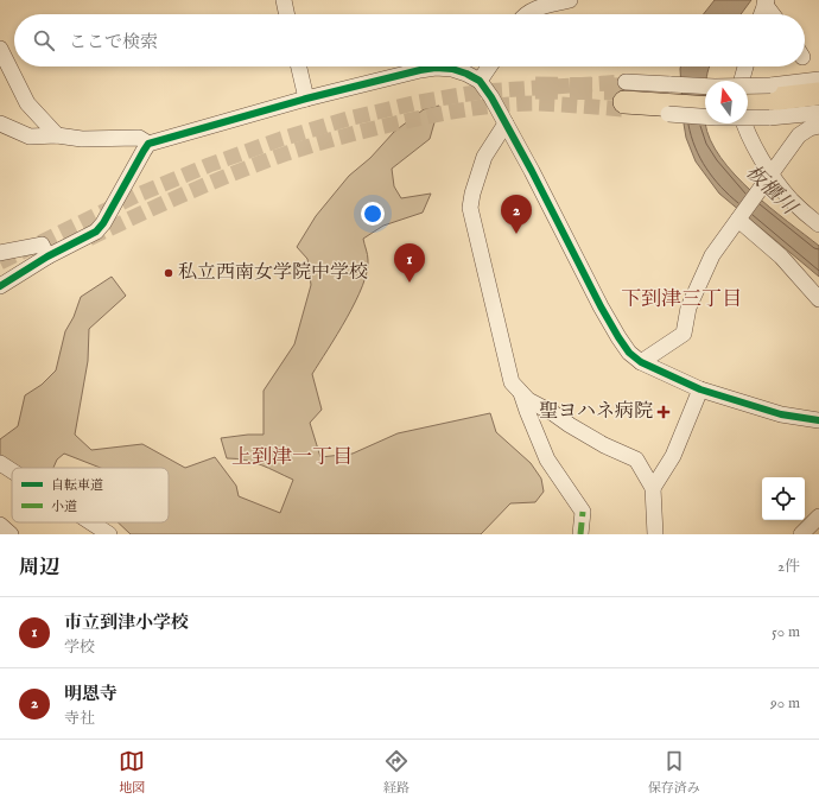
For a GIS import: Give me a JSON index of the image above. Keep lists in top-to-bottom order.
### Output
{
  "districts": ["下到津三丁目", "上到津一丁目"],
  "water": ["板櫃川"],
  "places": {
    "other": ["私立西南女学院中学校"],
    "health": ["聖ヨハネ病院"]
  },
  "legend": ["自転車道", "小道"],
  "north": "top",
  "page": {
    "search": "ここで検索",
    "pins": ["2", "1"],
    "heading": ["周辺", "2件"],
    "list": [
      {
        "mark": "1",
        "name": "市立到津小学校",
        "note": "学校",
        "value": "50 m"
      },
      {
        "mark": "2",
        "name": "明恩寺",
        "note": "寺社",
        "value": "90 m"
      }
    ],
    "nav": ["地図", "経路", "保存済み"]
  }
}
